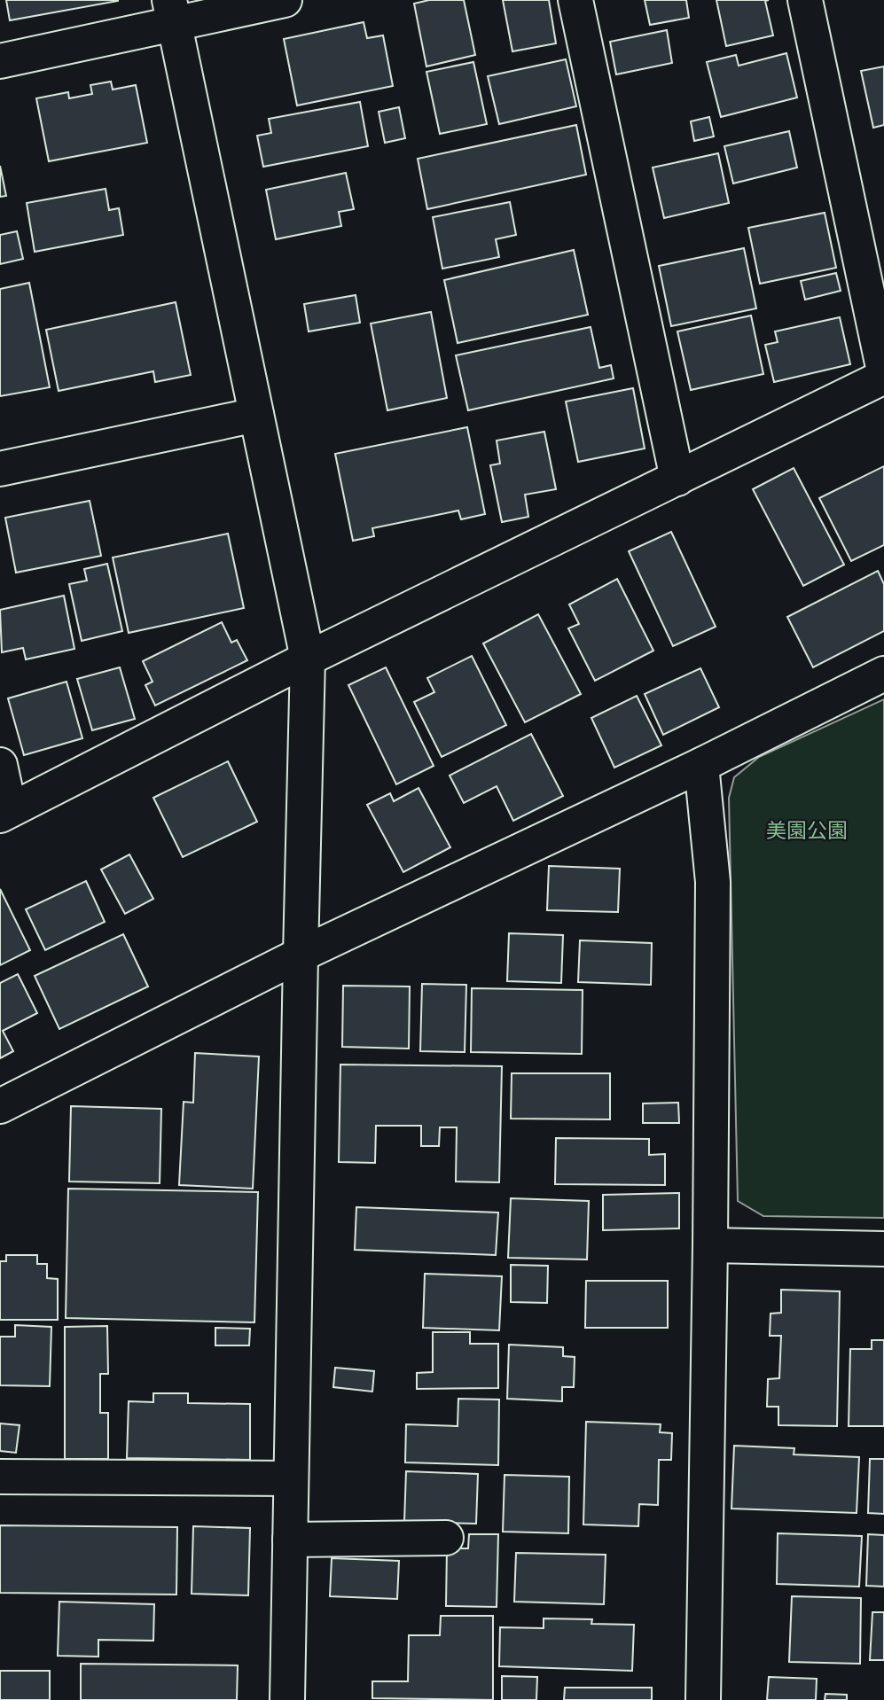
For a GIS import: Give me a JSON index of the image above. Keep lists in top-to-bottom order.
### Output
{
  "parks": ["美園公園"]
}
